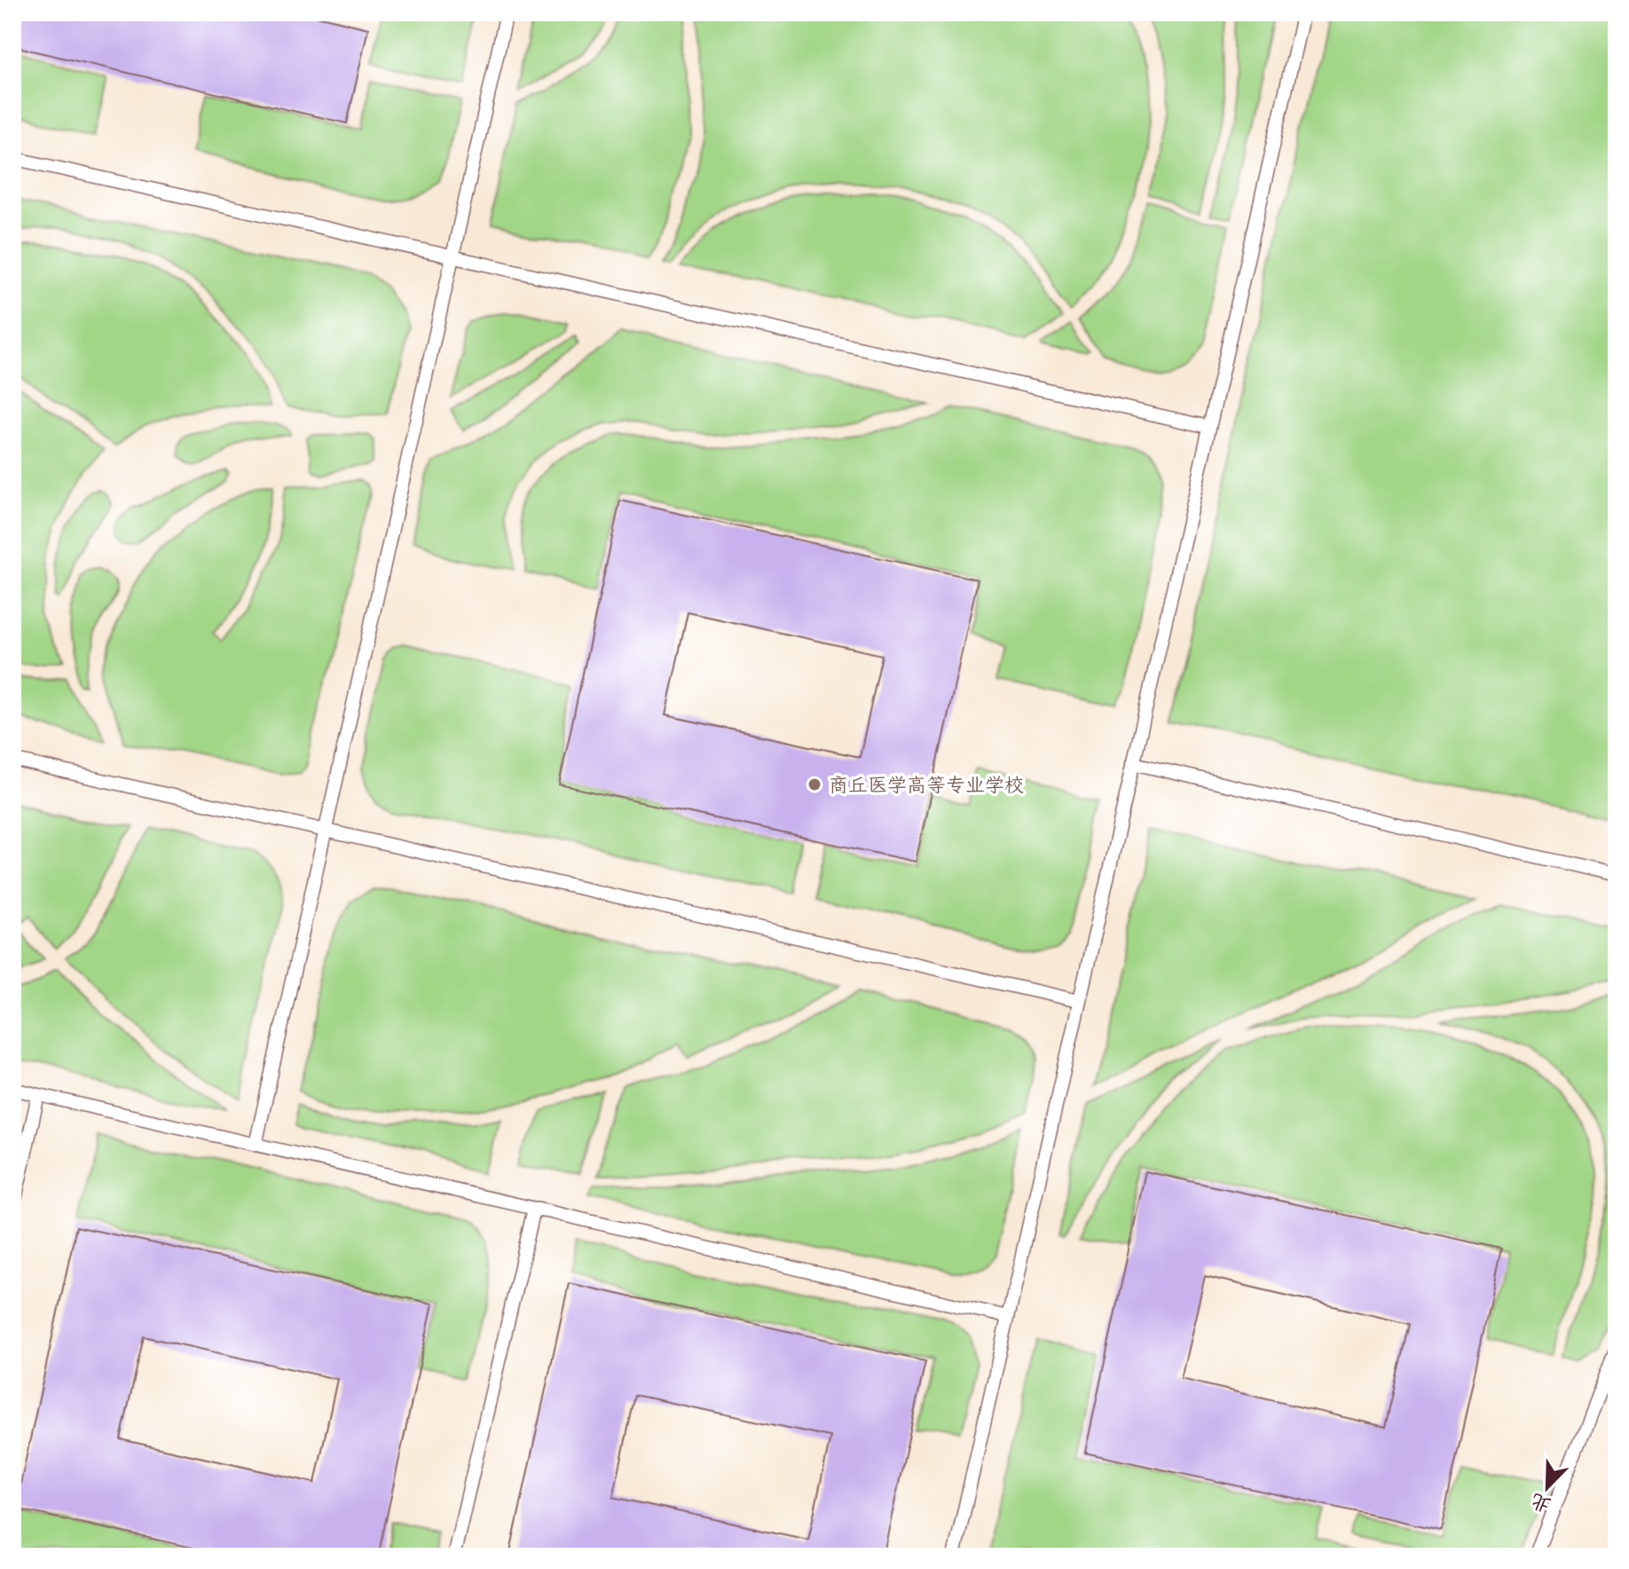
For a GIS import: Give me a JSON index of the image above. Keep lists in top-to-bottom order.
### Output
{
  "places": ["商丘医学高等专业学校"],
  "north": "bottom left"
}
